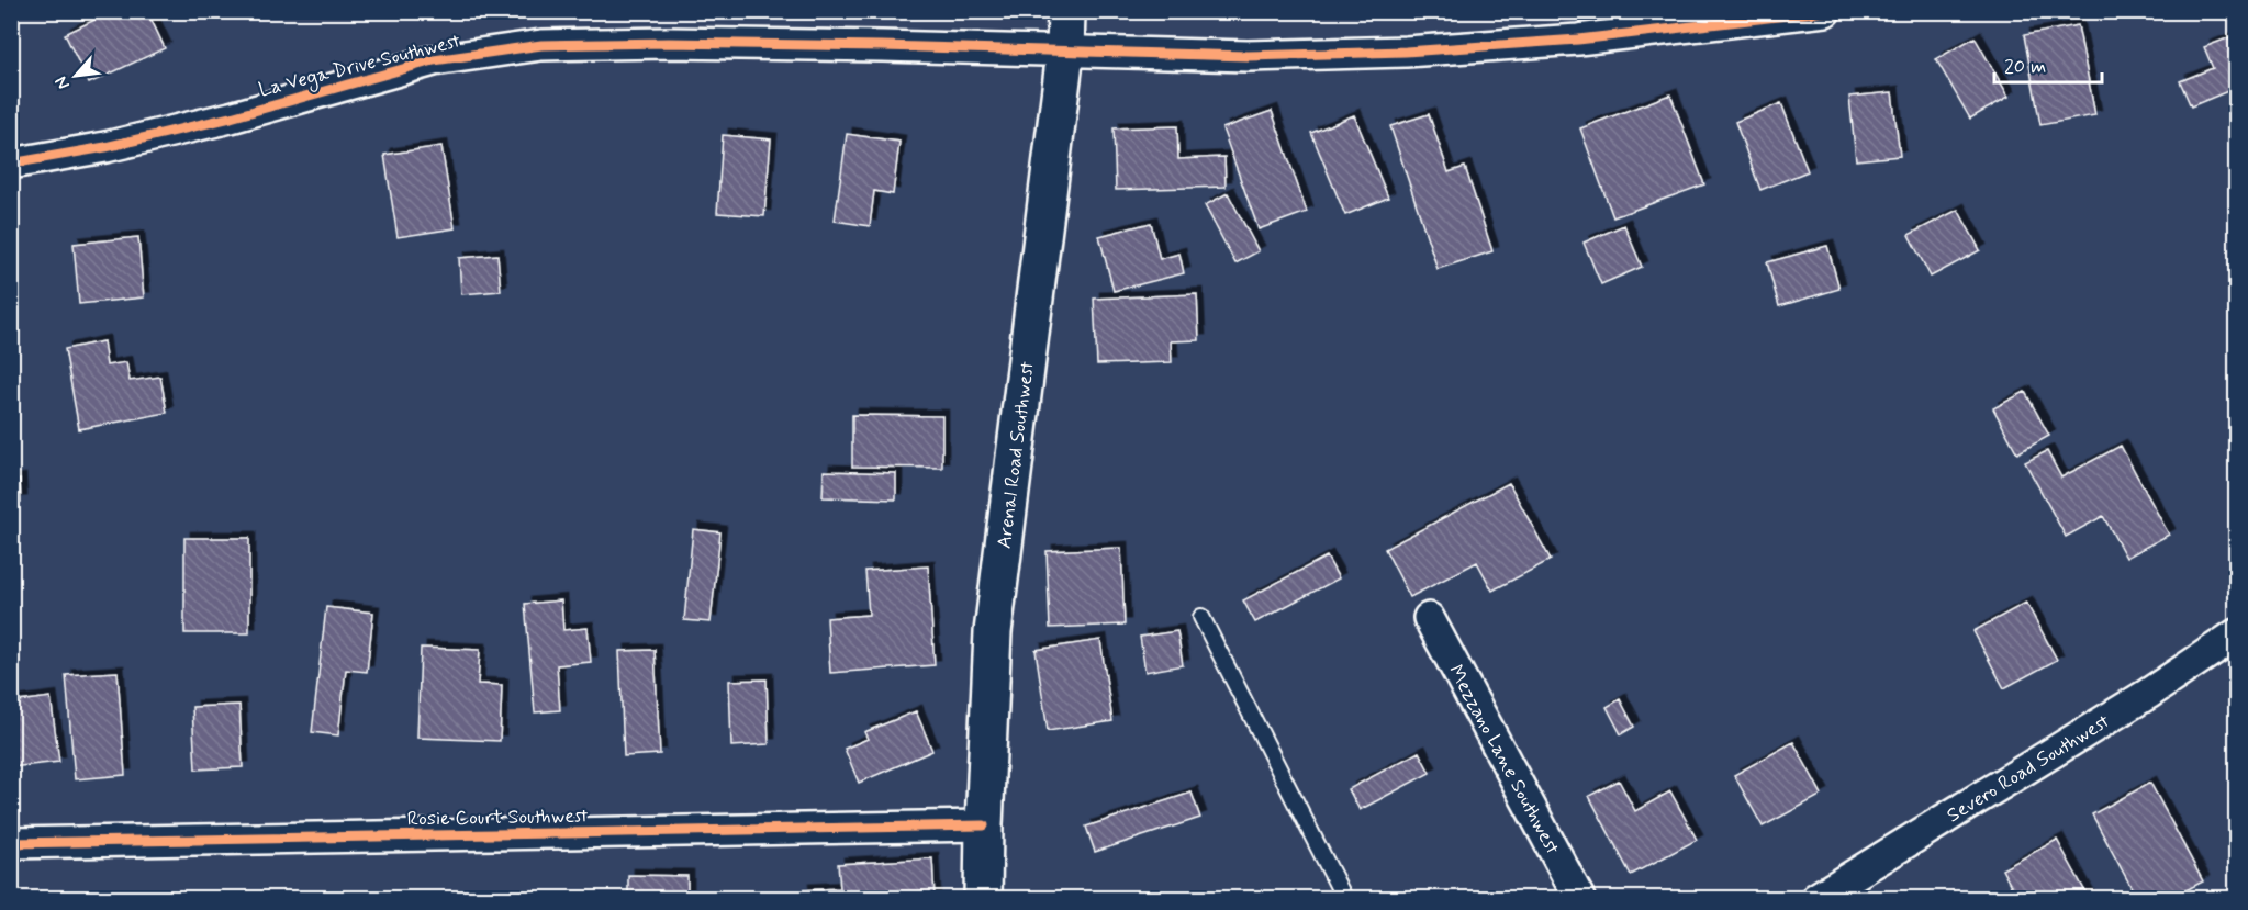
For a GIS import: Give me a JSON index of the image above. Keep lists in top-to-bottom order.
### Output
{
  "streets": {
    "street": [
      "La Vega Drive Southwest",
      "Arenal Road Southwest",
      "Mezzano Lane Southwest",
      "Severo Road Southwest",
      "Rosie Court Southwest"
    ]
  },
  "crossings": [
    ["La Vega Drive Southwest", "Arenal Road Southwest"],
    ["Arenal Road Southwest", "Rosie Court Southwest"]
  ],
  "scale_bar": "20 m",
  "north": "bottom left"
}
